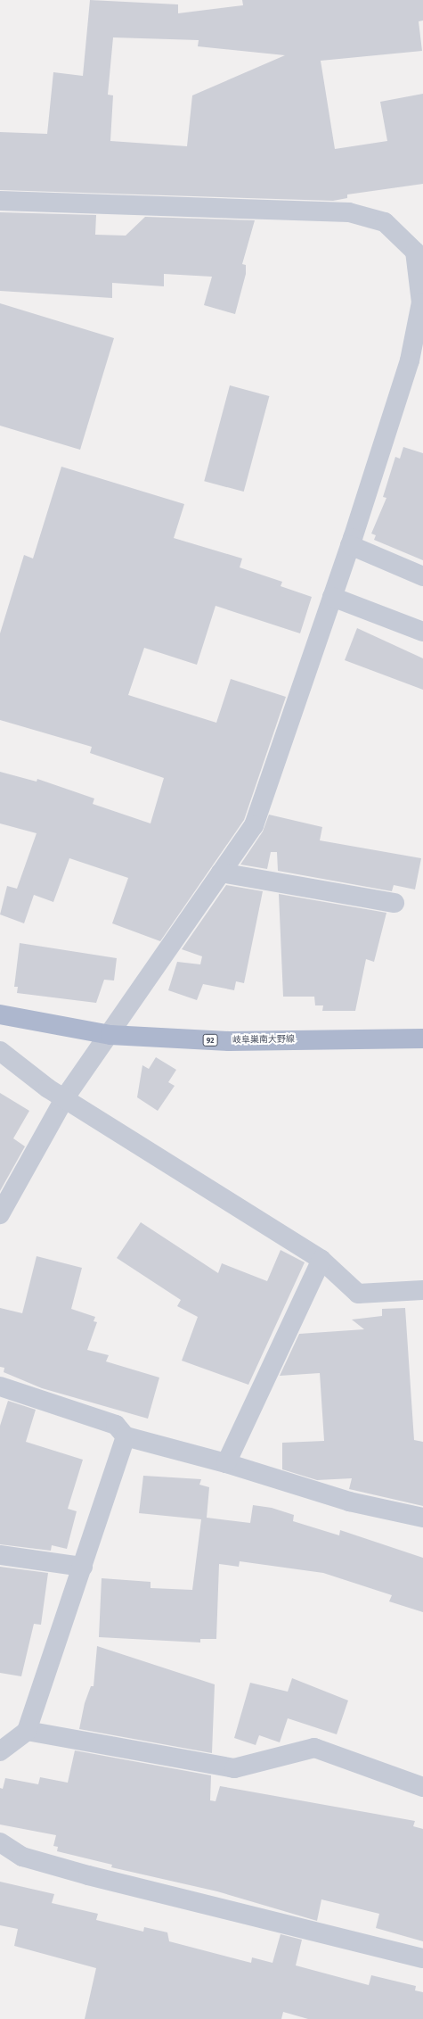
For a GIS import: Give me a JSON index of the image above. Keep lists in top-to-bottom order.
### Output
{
  "streets": {
    "main road": ["92", "岐阜巣南大野線"]
  }
}
